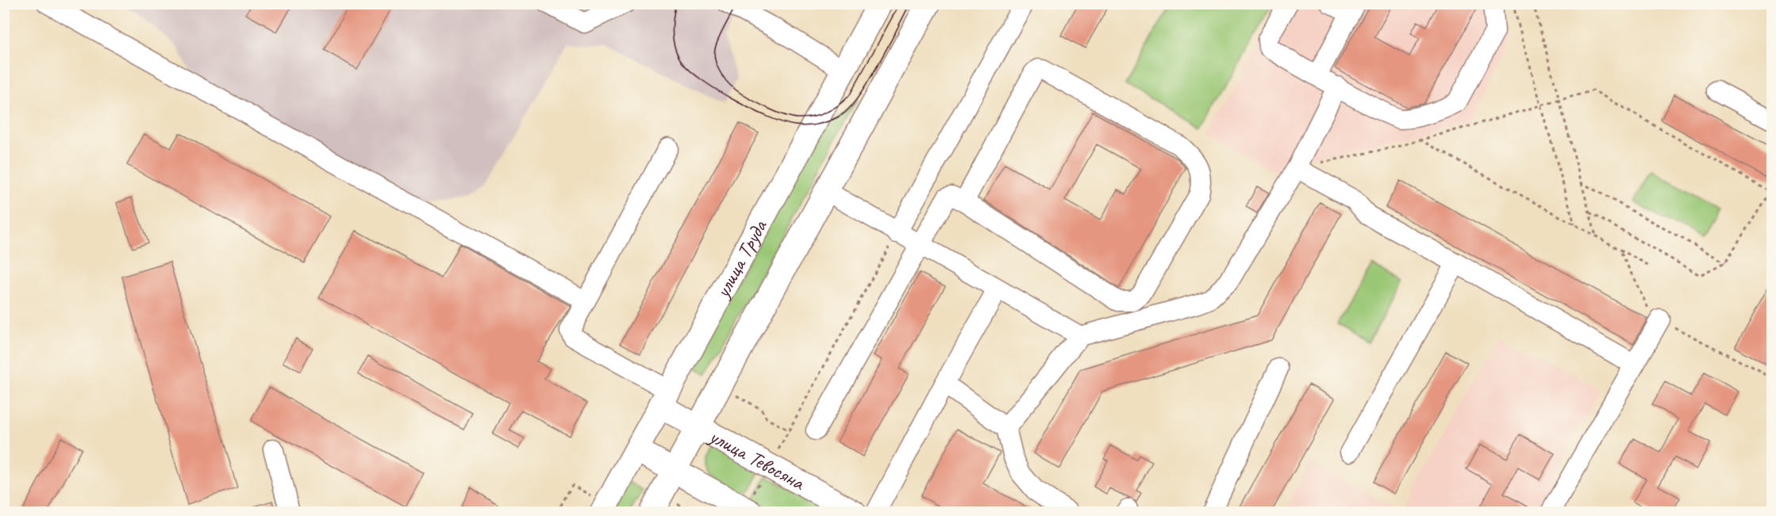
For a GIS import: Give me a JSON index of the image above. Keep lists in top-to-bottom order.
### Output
{
  "streets": {
    "main road": ["улица Труда", "улица Тевосяна"]
  },
  "crossings": [
    ["улица Труда", "улица Тевосяна"]
  ]
}
